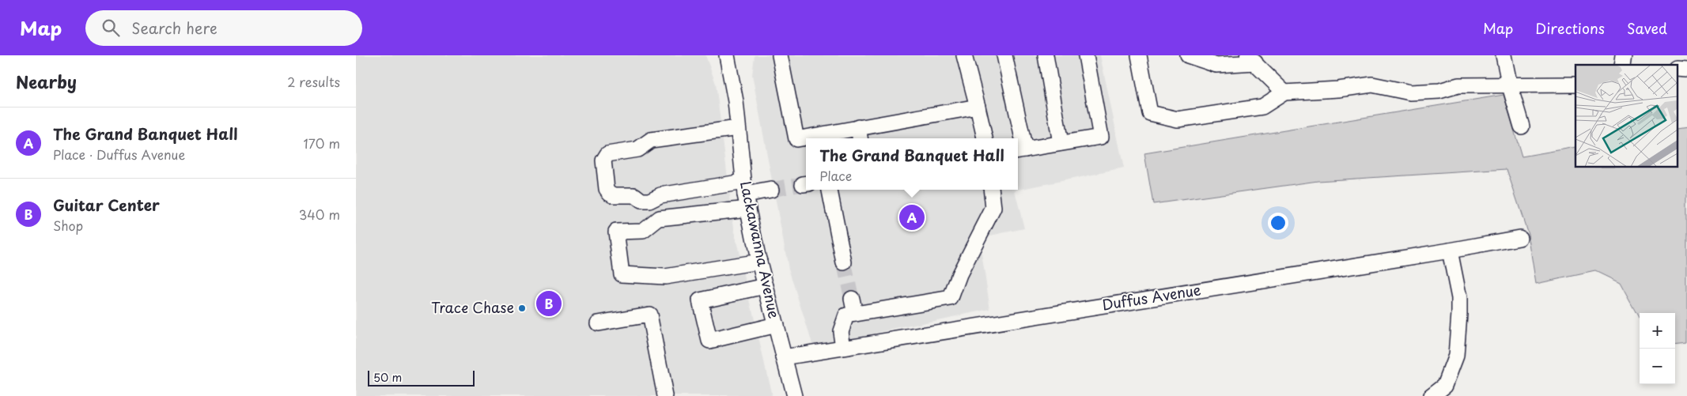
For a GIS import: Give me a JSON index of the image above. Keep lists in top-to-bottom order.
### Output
{
  "streets": {
    "street": ["Lackawanna Avenue", "Duffus Avenue"]
  },
  "crossings": [
    ["Lackawanna Avenue", "Duffus Avenue"]
  ],
  "places": ["Trace Chase"],
  "scale_bar": "50 m",
  "page": {
    "header": "Map",
    "search": "Search here",
    "nav": ["Map", "Directions", "Saved"],
    "heading": ["Nearby", "2 results"],
    "list": [
      {
        "mark": "A",
        "name": "The Grand Banquet Hall",
        "note": "Place · Duffus Avenue",
        "value": "170 m"
      },
      {
        "mark": "B",
        "name": "Guitar Center",
        "note": "Shop",
        "value": "340 m"
      }
    ],
    "popup": ["The Grand Banquet Hall", "Place"],
    "pins": ["A", "B"],
    "map_buttons": ["+", "−"],
    "scale": "50 m"
  }
}
